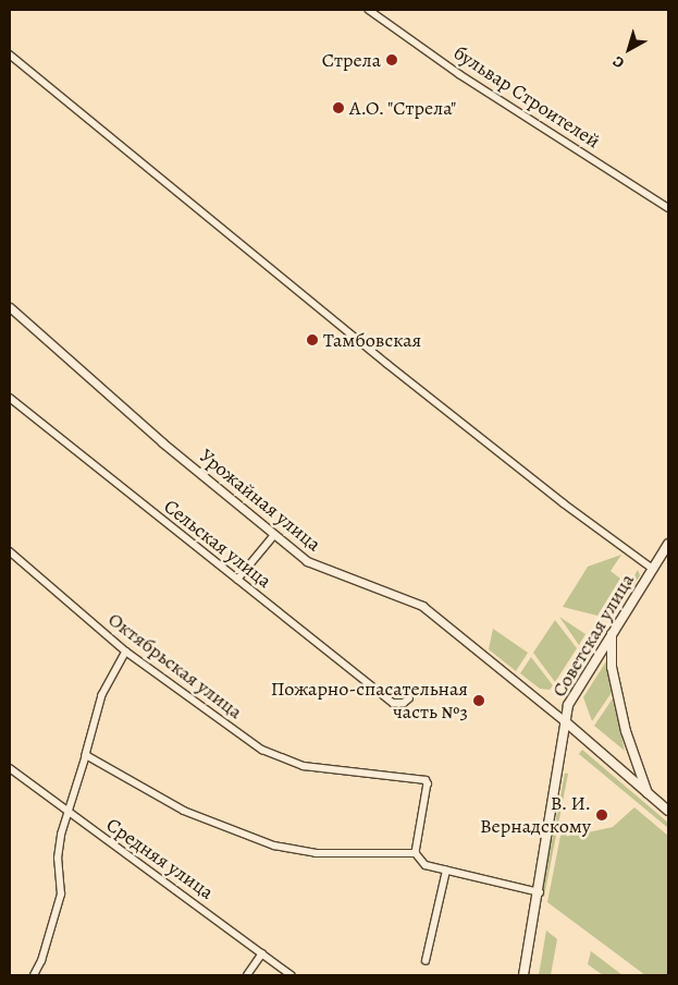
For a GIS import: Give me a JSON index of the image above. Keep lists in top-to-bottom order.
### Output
{
  "streets": {
    "main road": ["Советская улица"],
    "street": [
      "бульвар Строителей",
      "Урожайная улица",
      "Сельская улица",
      "Октябрьская улица",
      "Средняя улица"
    ]
  },
  "crossings": [
    ["Урожайная улица", "Советская улица"]
  ],
  "places": [
    "Стрела",
    "А.О. \"Стрела\"",
    "Тамбовская",
    "Пожарно-спасательная часть №3",
    "В. И. Вернадскому"
  ],
  "north": "bottom left"
}
